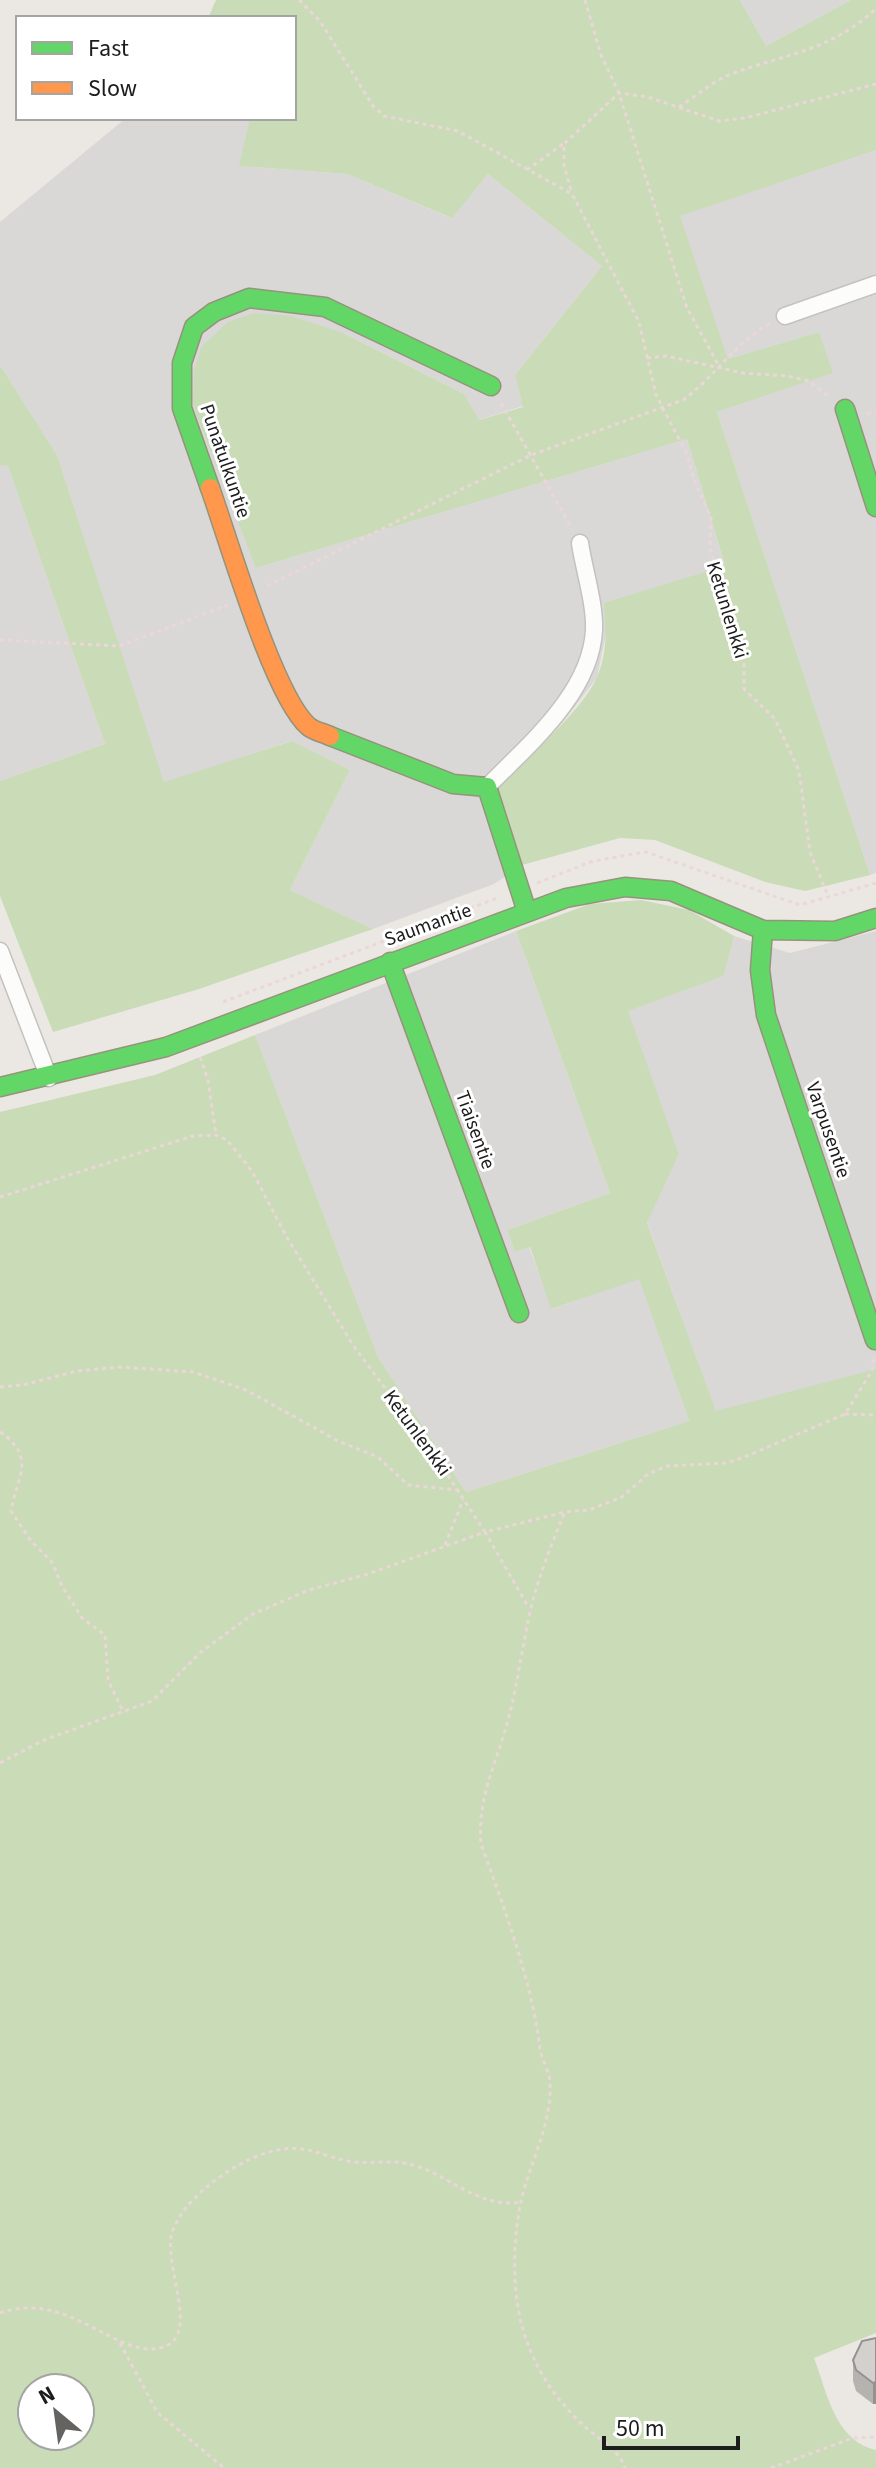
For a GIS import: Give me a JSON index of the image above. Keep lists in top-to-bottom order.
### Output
{
  "streets": {
    "street": [
      "Punatulkuntie",
      "Saumantie",
      "Tiaisentie",
      "Varpusentie"
    ],
    "path": ["Ketunlenkki"]
  },
  "crossings": [
    ["Saumantie", "Tiaisentie"],
    ["Saumantie", "Varpusentie"]
  ],
  "legend": ["Fast", "Slow"],
  "scale_bar": "50 m",
  "north": "top left"
}
